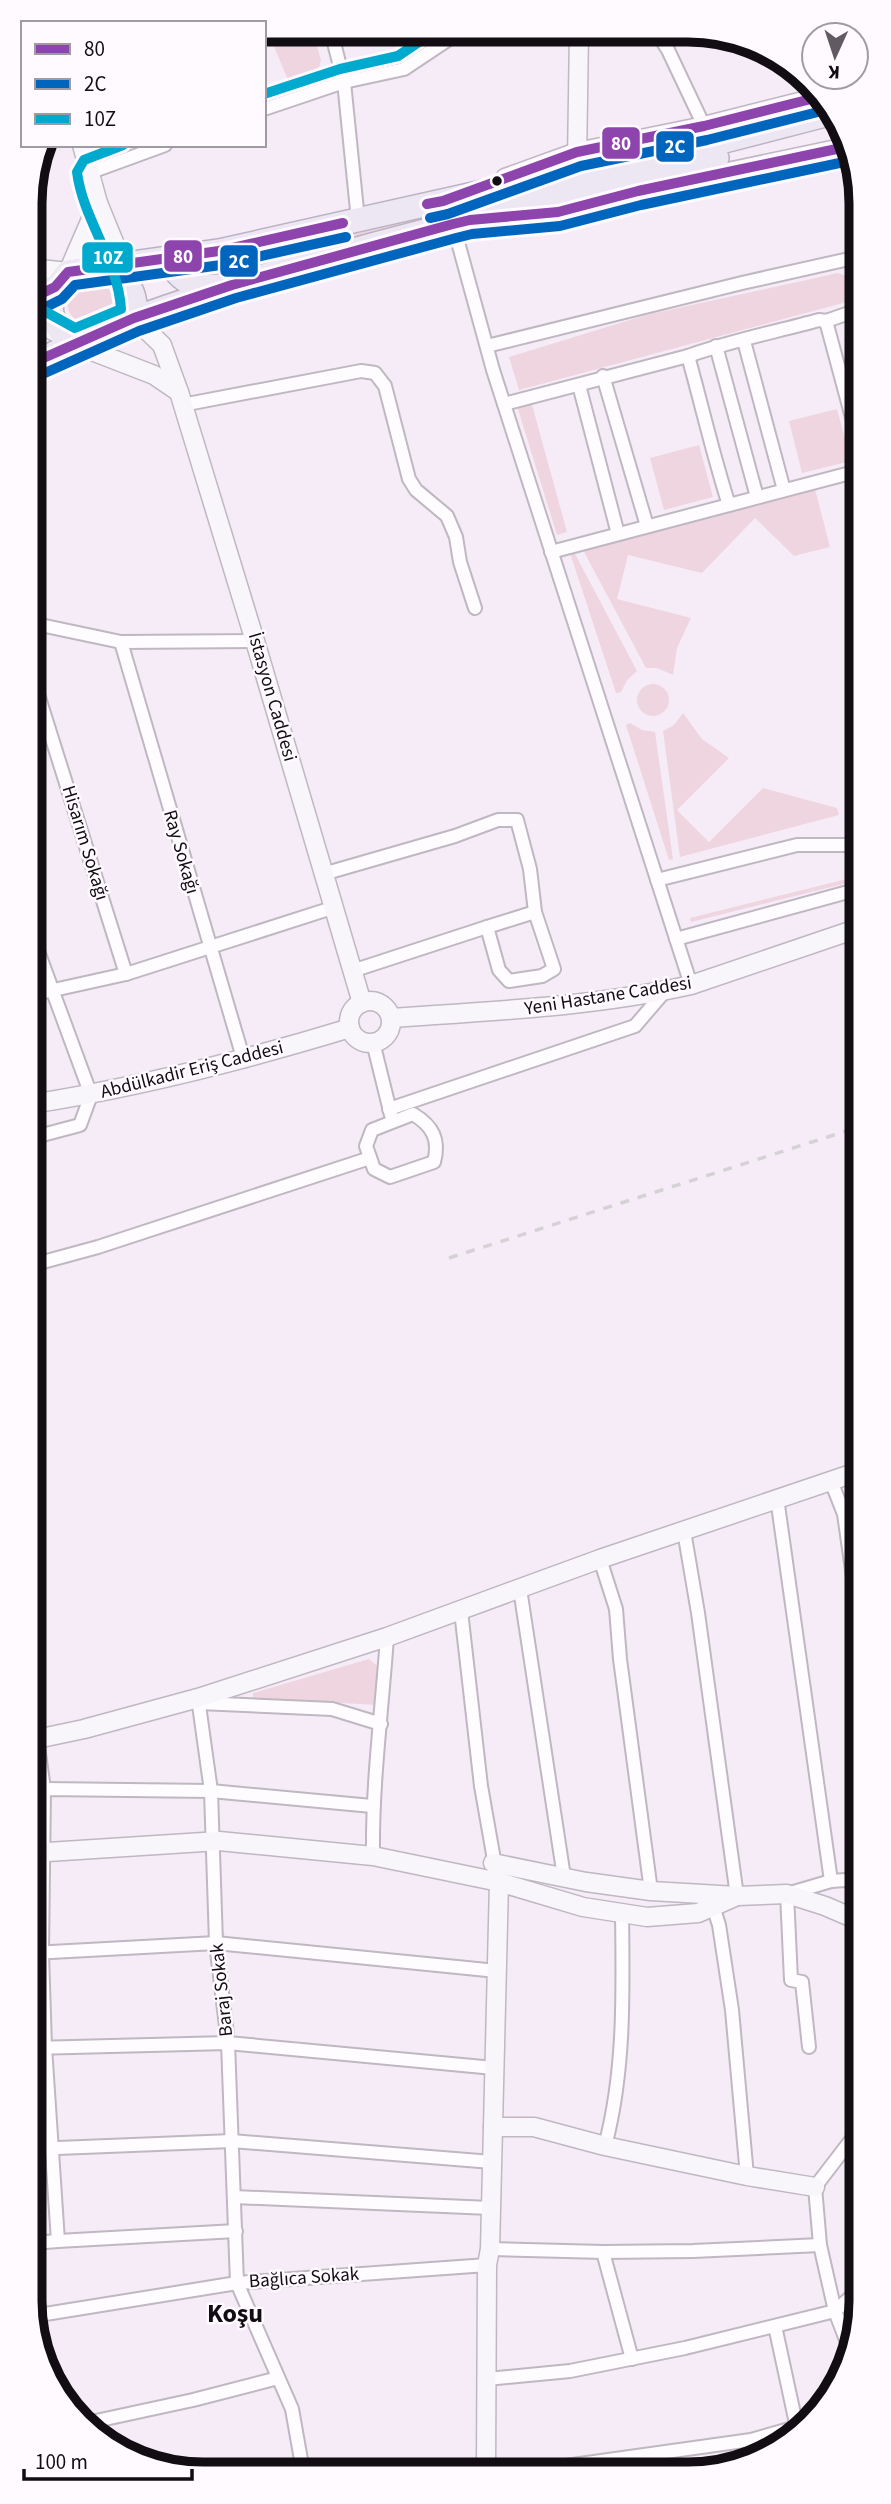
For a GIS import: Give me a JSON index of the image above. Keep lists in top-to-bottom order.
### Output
{
  "streets": {
    "street": [
      "İstasyon Caddesi",
      "Hisarım Sokağı",
      "Ray Sokağı",
      "Yeni Hastane Caddesi",
      "Abdülkadir Eriş Caddesi",
      "Baraj Sokak",
      "Bağlıca Sokak"
    ]
  },
  "crossings": [
    ["İstasyon Caddesi", "Yeni Hastane Caddesi"],
    ["İstasyon Caddesi", "Abdülkadir Eriş Caddesi"],
    ["Ray Sokağı", "Abdülkadir Eriş Caddesi"],
    ["Yeni Hastane Caddesi", "Abdülkadir Eriş Caddesi"],
    ["Baraj Sokak", "Bağlıca Sokak"]
  ],
  "districts": ["Koşu"],
  "lines": ["transit line 10Z", "transit line 80", "transit line 2C"],
  "legend": ["80", "2C", "10Z"],
  "scale_bar": "100 m",
  "north": "bottom"
}
